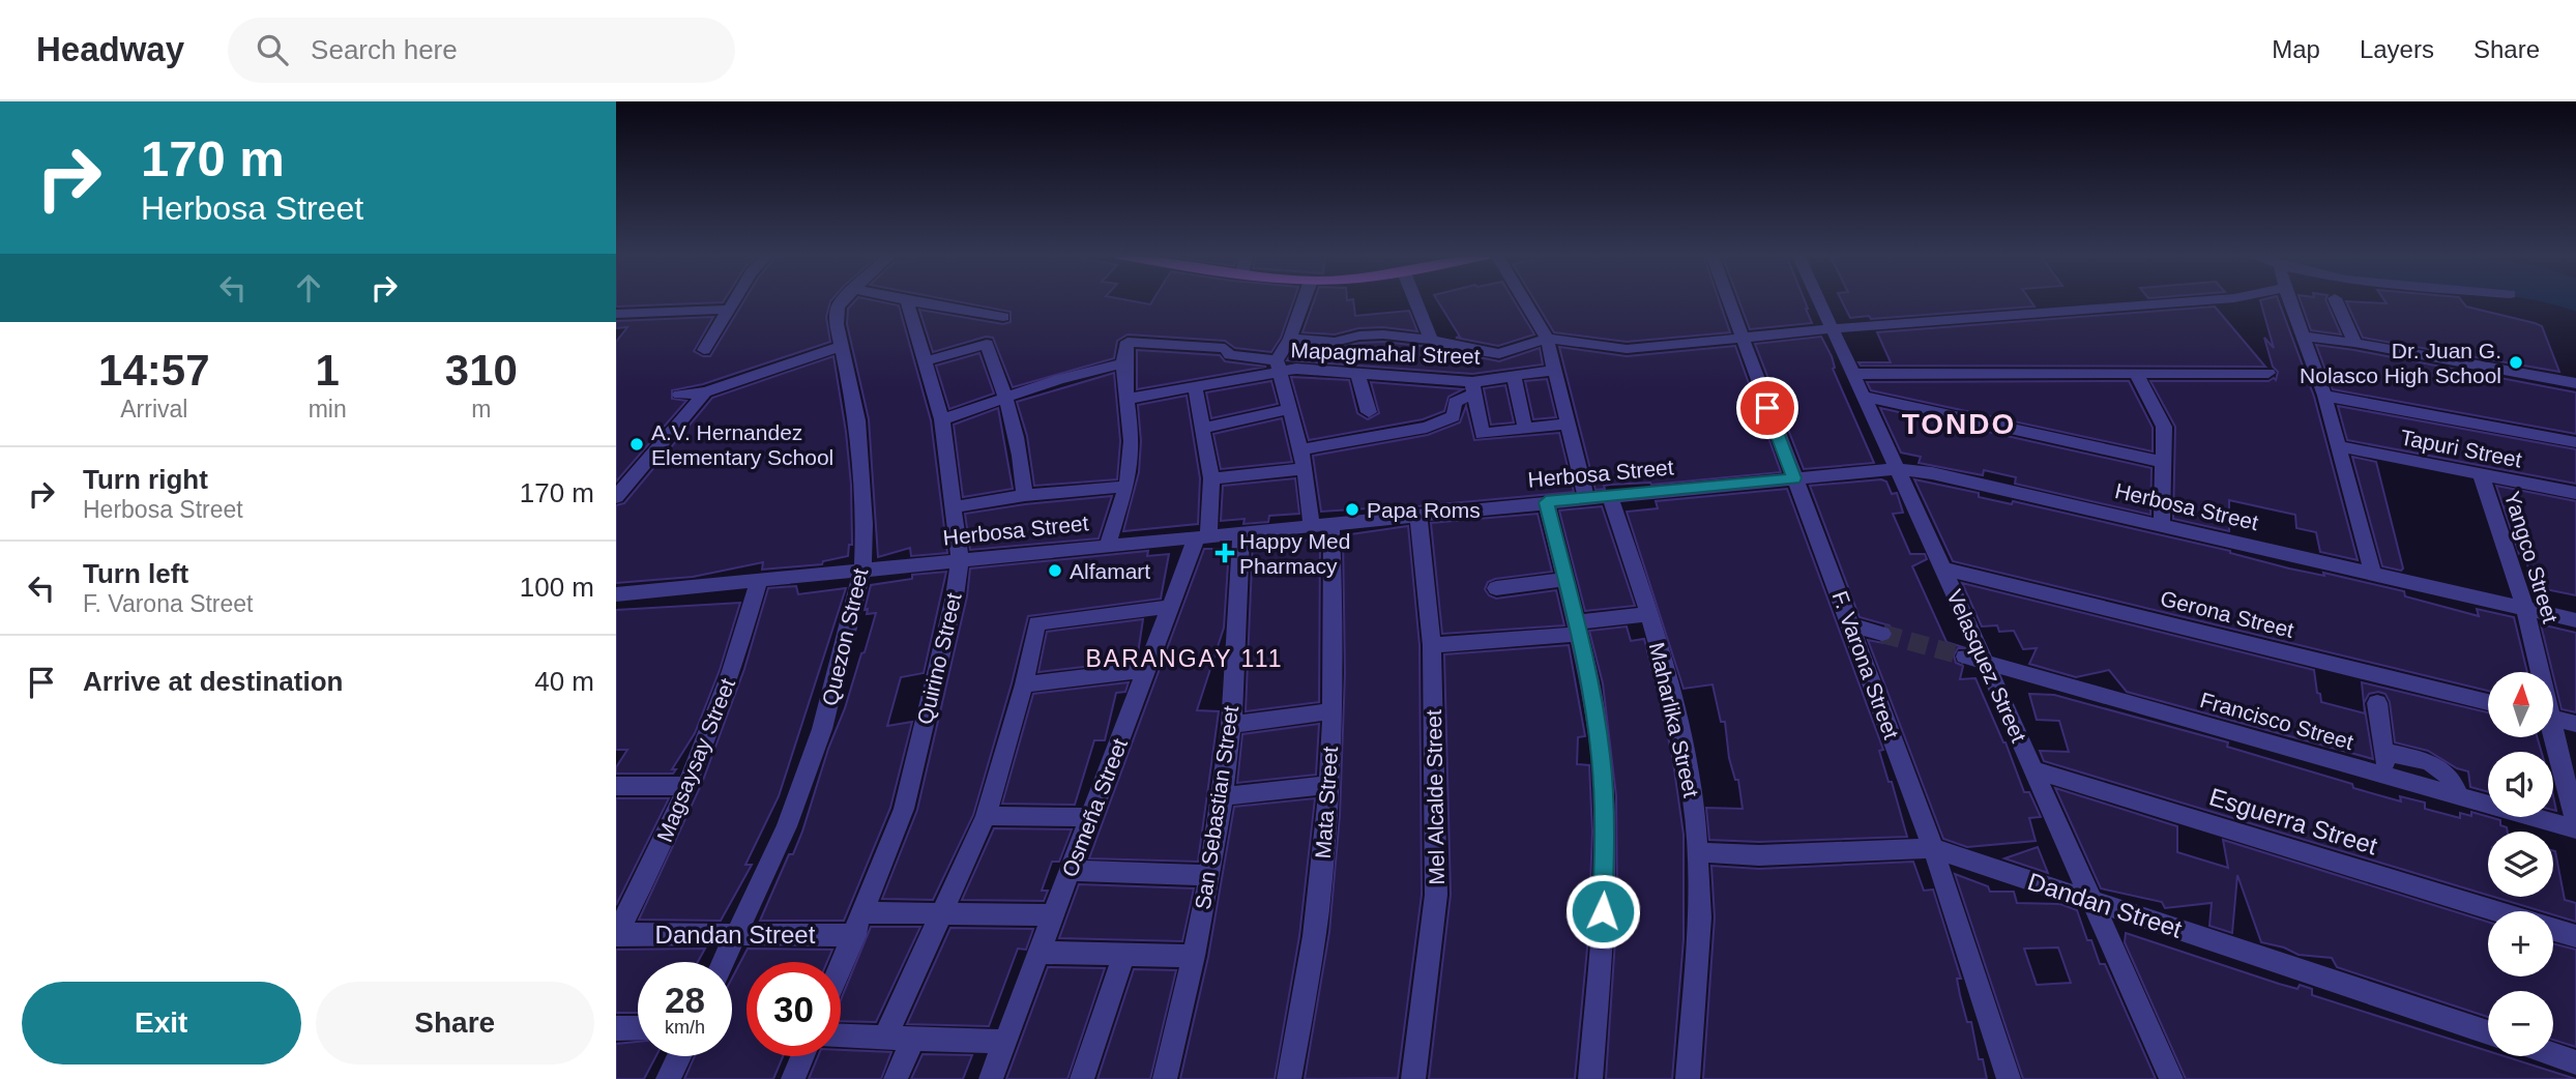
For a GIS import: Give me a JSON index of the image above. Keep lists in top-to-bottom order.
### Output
{
  "streets": {
    "street": [
      "Mapagmahal Street",
      "Tapuri Street",
      "Herbosa Street",
      "Yangco Street",
      "Gerona Street",
      "Quezon Street",
      "Quirino Street",
      "F. Varona Street",
      "Velasquez Street",
      "Maharlika Street",
      "Francisco Street",
      "Magsaysay Street",
      "Mel Alcalde Street",
      "Mata Street",
      "Osmeña Street",
      "San Sebastian Street",
      "Esguerra Street",
      "Dandan Street"
    ]
  },
  "crossings": [
    ["Mapagmahal Street", "Mata Street"],
    ["Mapagmahal Street", "Osmeña Street"],
    ["Tapuri Street", "Yangco Street"],
    ["Herbosa Street", "Yangco Street"],
    ["Herbosa Street", "Quezon Street"],
    ["Herbosa Street", "Quirino Street"],
    ["Herbosa Street", "F. Varona Street"],
    ["Herbosa Street", "Velasquez Street"],
    ["Herbosa Street", "Maharlika Street"],
    ["Herbosa Street", "Magsaysay Street"],
    ["Herbosa Street", "Mel Alcalde Street"],
    ["Herbosa Street", "Mata Street"],
    ["Herbosa Street", "Osmeña Street"],
    ["Herbosa Street", "San Sebastian Street"],
    ["Gerona Street", "Velasquez Street"],
    ["Quezon Street", "Dandan Street"],
    ["Quirino Street", "Dandan Street"],
    ["F. Varona Street", "Dandan Street"],
    ["Velasquez Street", "Francisco Street"],
    ["Velasquez Street", "Esguerra Street"],
    ["Velasquez Street", "Dandan Street"],
    ["Maharlika Street", "Dandan Street"],
    ["Magsaysay Street", "Dandan Street"]
  ],
  "districts": ["TONDO", "BARANGAY 111"],
  "places": {
    "other": [
      "Dr. Juan G. Nolasco High School",
      "A.V. Hernandez Elementary School",
      "Papa Roms",
      "Alfamart"
    ],
    "health": ["Happy Med Pharmacy"]
  },
  "north": "top",
  "page": {
    "header": "Headway",
    "search": "Search here",
    "nav": ["Map", "Layers", "Share"],
    "turn": ["170 m", "Herbosa Street"],
    "eta": [
      "14:57",
      "Arrival",
      "1",
      "min",
      "310",
      "m"
    ],
    "list": [
      {
        "name": "Turn right",
        "note": "Herbosa Street",
        "value": "170 m"
      },
      {
        "name": "Turn left",
        "note": "F. Varona Street",
        "value": "100 m"
      },
      {
        "name": "Arrive at destination",
        "value": "40 m"
      }
    ],
    "map_buttons": ["+", "−"],
    "speed": "28 km/h",
    "limit": "30",
    "buttons": ["Exit", "Share"]
  }
}
